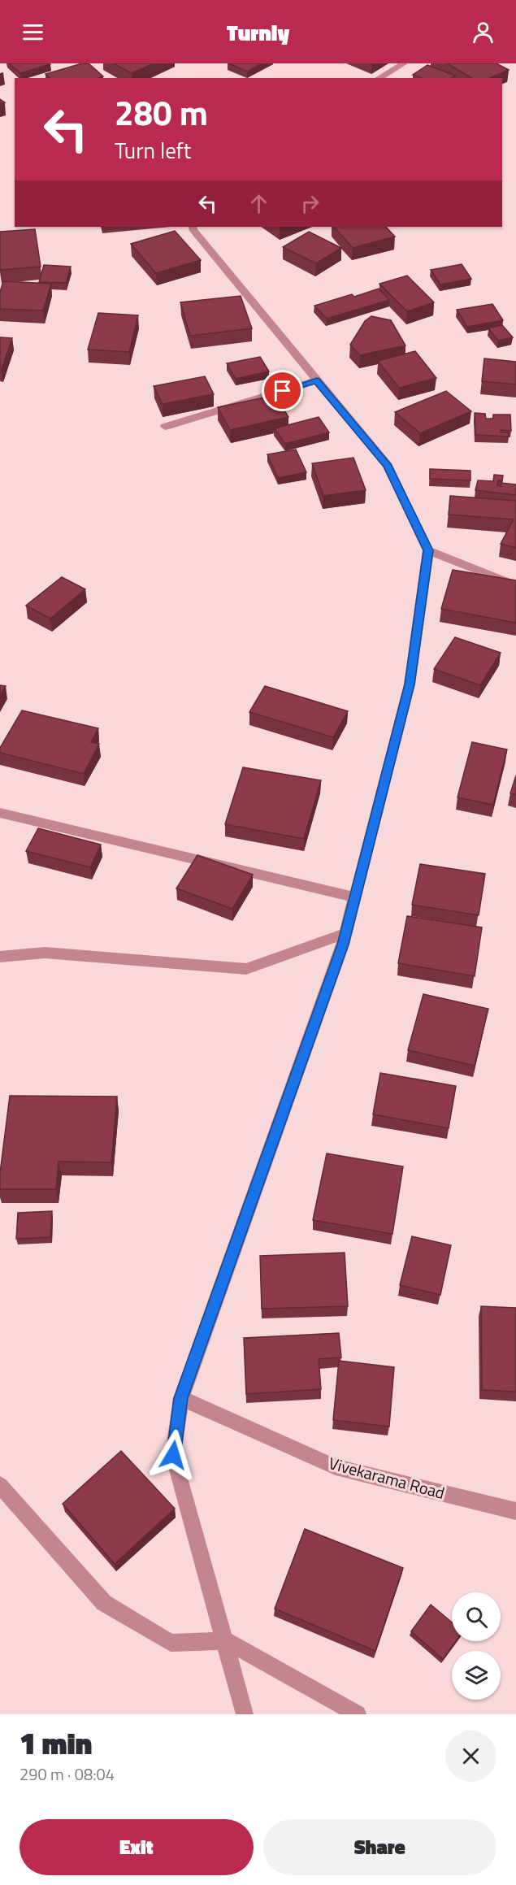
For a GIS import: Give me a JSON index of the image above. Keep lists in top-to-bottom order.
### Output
{
  "streets": {
    "street": ["Vivekarama Road"]
  },
  "page": {
    "header": "Turnly",
    "turn": ["280 m", "Turn left"],
    "heading": ["1 min", "290 m · 08:04"],
    "buttons": ["Exit", "Share"]
  }
}
